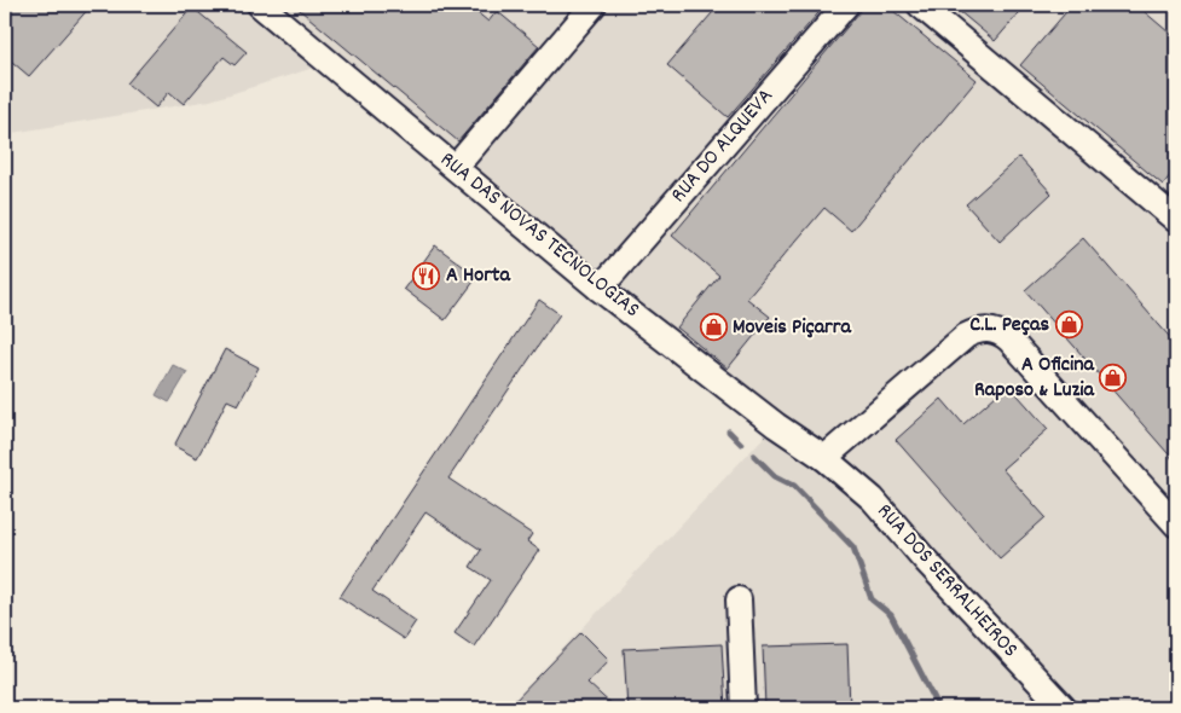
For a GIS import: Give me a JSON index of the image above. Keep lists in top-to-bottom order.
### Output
{
  "streets": {
    "street": ["RUA DO ALQUEVA", "RUA DAS NOVAS TECNOLOGIAS", "RUA DOS SERRALHEIROS"]
  },
  "crossings": [
    ["RUA DO ALQUEVA", "RUA DAS NOVAS TECNOLOGIAS"],
    ["RUA DAS NOVAS TECNOLOGIAS", "RUA DOS SERRALHEIROS"]
  ],
  "places": {
    "restaurant": ["A Horta"],
    "shop": ["C.L. Peças", "Moveis Piçarra", "A Oficina Raposo & Luzia"]
  }
}
